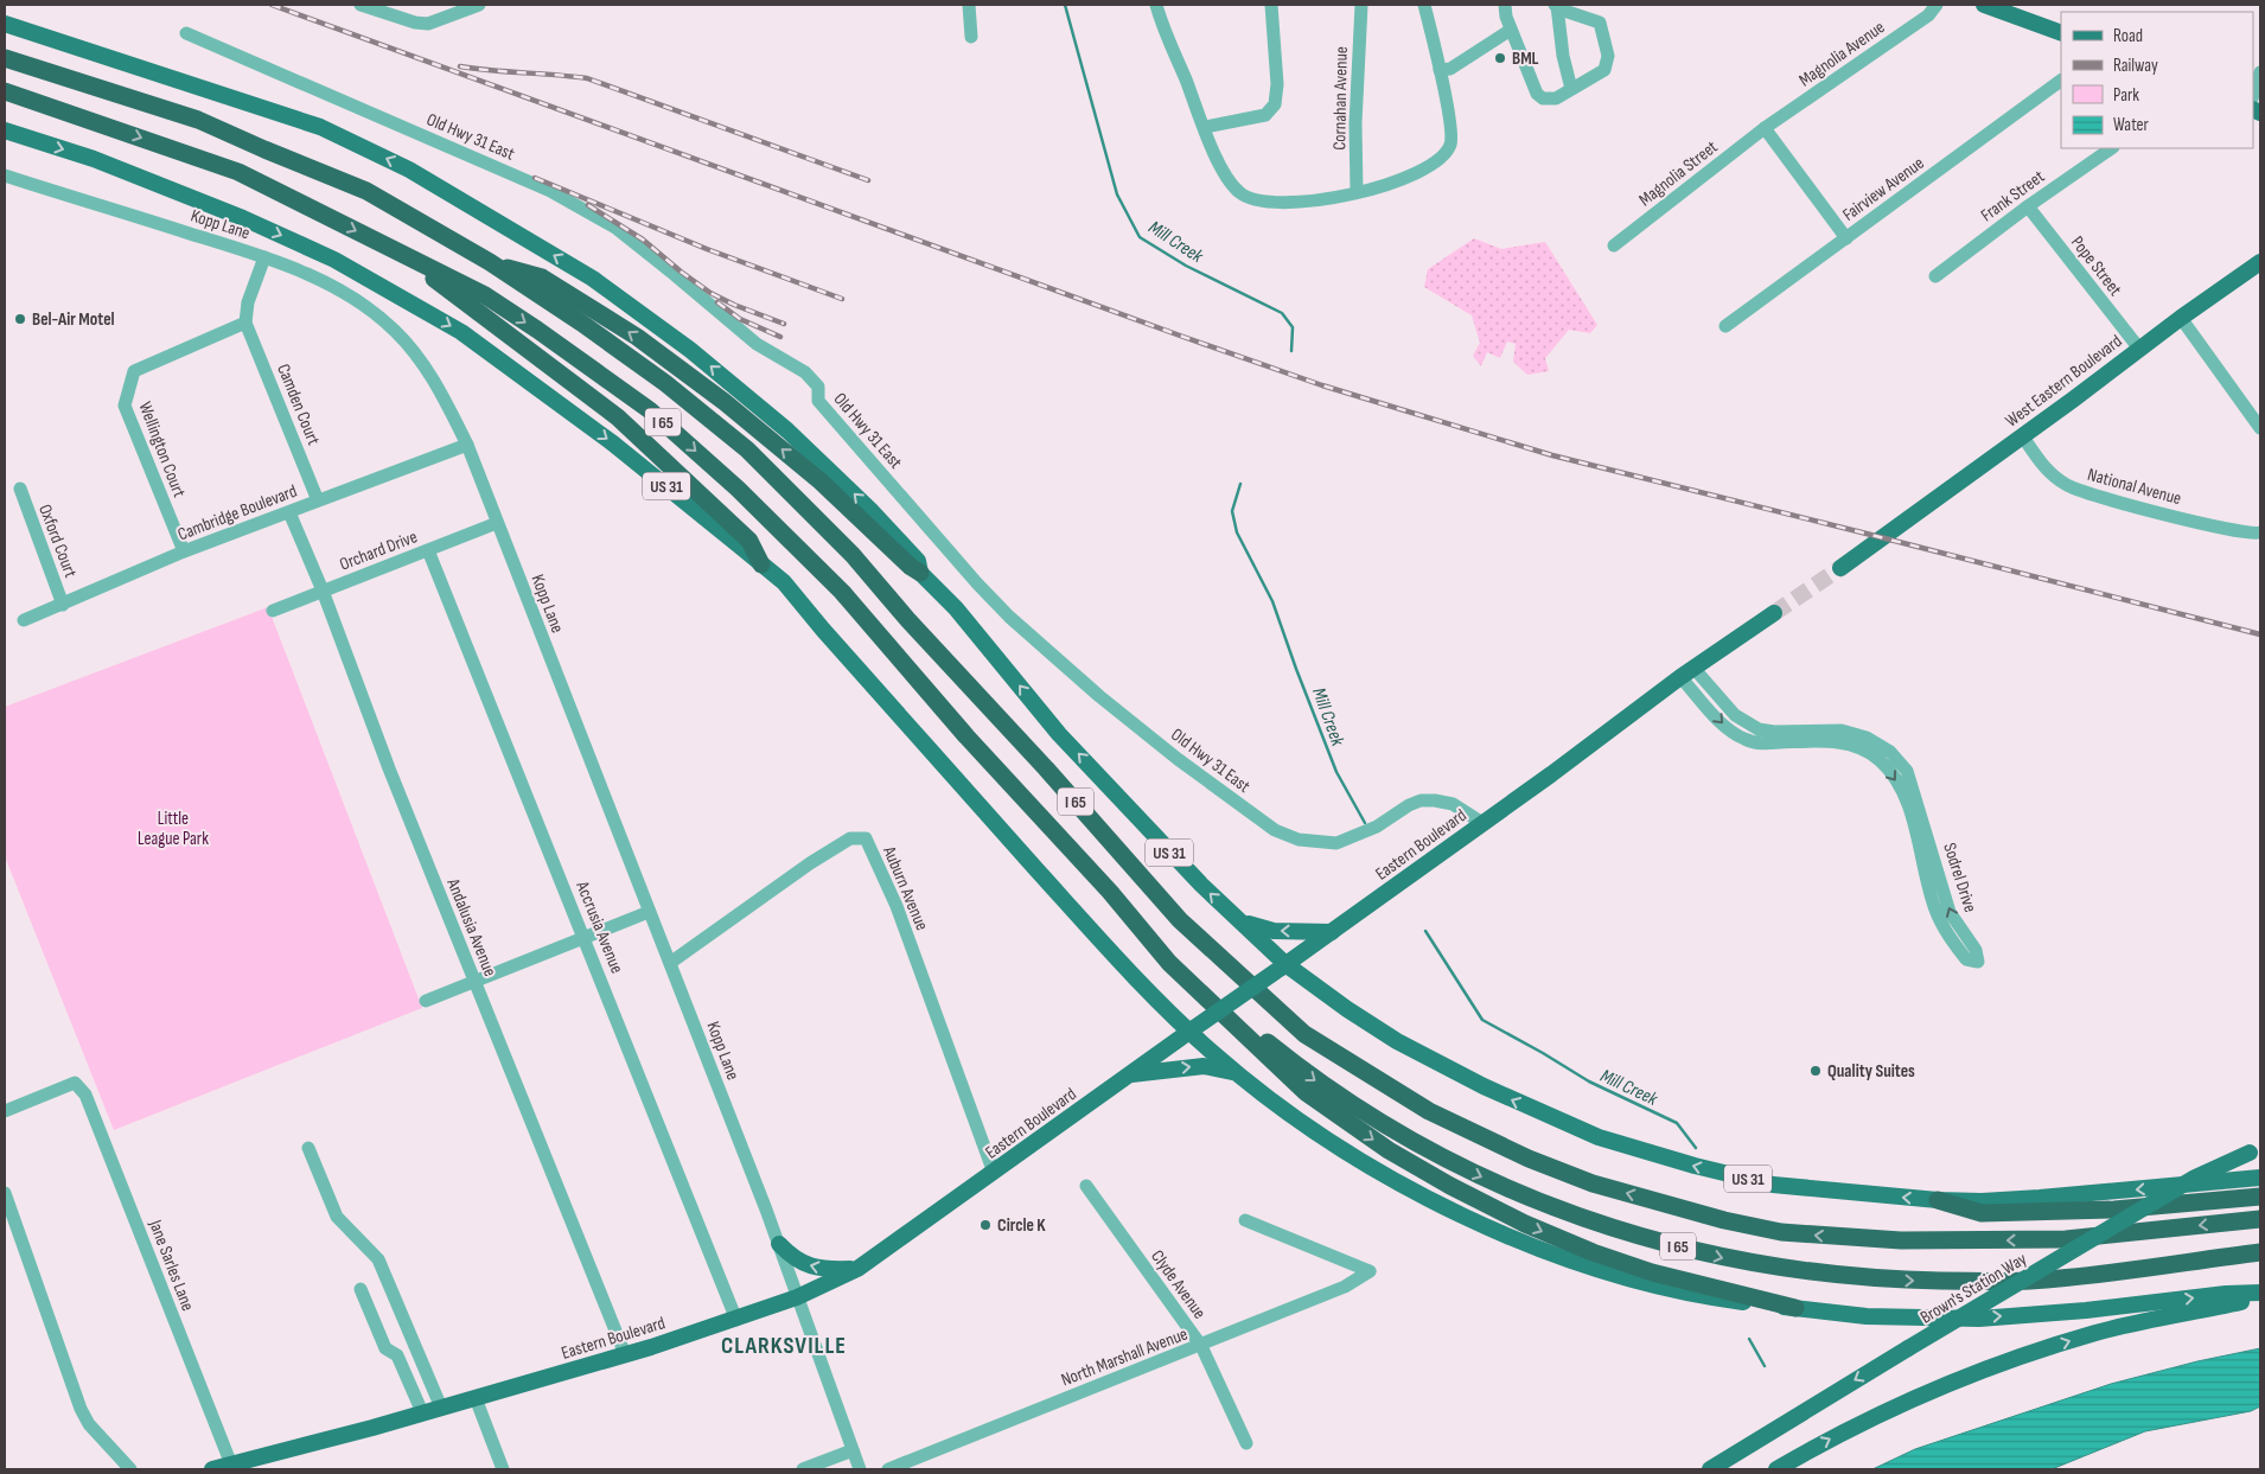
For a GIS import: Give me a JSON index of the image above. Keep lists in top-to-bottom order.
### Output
{
  "streets": {
    "highway": ["I 65"],
    "main road": [
      "West Eastern Boulevard",
      "US 31",
      "Eastern Boulevard",
      "Brown's Station Way"
    ],
    "street": [
      "Magnolia Avenue",
      "Cornahan Avenue",
      "Old Hwy 31 East",
      "Magnolia Street",
      "Fairview Avenue",
      "Frank Street",
      "Kopp Lane",
      "Pope Street",
      "Camden Court",
      "Wellington Court",
      "National Avenue",
      "Cambridge Boulevard",
      "Oxford Court",
      "Orchard Drive",
      "Sodrel Drive",
      "Auburn Avenue",
      "Andalusia Avenue",
      "Accrusia Avenue",
      "Jane Sarles Lane",
      "Clyde Avenue",
      "North Marshall Avenue"
    ]
  },
  "crossings": [
    ["Magnolia Avenue", "Magnolia Street"],
    ["Old Hwy 31 East", "Eastern Boulevard"],
    ["Frank Street", "Pope Street"],
    ["Kopp Lane", "Cambridge Boulevard"],
    ["Kopp Lane", "Orchard Drive"],
    ["Kopp Lane", "Eastern Boulevard"],
    ["Kopp Lane", "Auburn Avenue"],
    ["Pope Street", "West Eastern Boulevard"],
    ["West Eastern Boulevard", "National Avenue"],
    ["Camden Court", "Wellington Court"],
    ["Camden Court", "Cambridge Boulevard"],
    ["Wellington Court", "Cambridge Boulevard"],
    ["US 31", "Eastern Boulevard"],
    ["Cambridge Boulevard", "Oxford Court"],
    ["Cambridge Boulevard", "Andalusia Avenue"],
    ["Orchard Drive", "Andalusia Avenue"],
    ["Orchard Drive", "Accrusia Avenue"],
    ["Eastern Boulevard", "Sodrel Drive"],
    ["Eastern Boulevard", "Auburn Avenue"],
    ["Eastern Boulevard", "Andalusia Avenue"],
    ["Eastern Boulevard", "Accrusia Avenue"],
    ["Eastern Boulevard", "Jane Sarles Lane"],
    ["Clyde Avenue", "North Marshall Avenue"]
  ],
  "districts": ["CLARKSVILLE"],
  "water": ["Mill Creek"],
  "parks": ["Little League Park"],
  "places": [
    "BML",
    "Bel-Air Motel",
    "Quality Suites",
    "Circle K"
  ],
  "legend": [
    "Road",
    "Railway",
    "Park",
    "Water"
  ]
}
